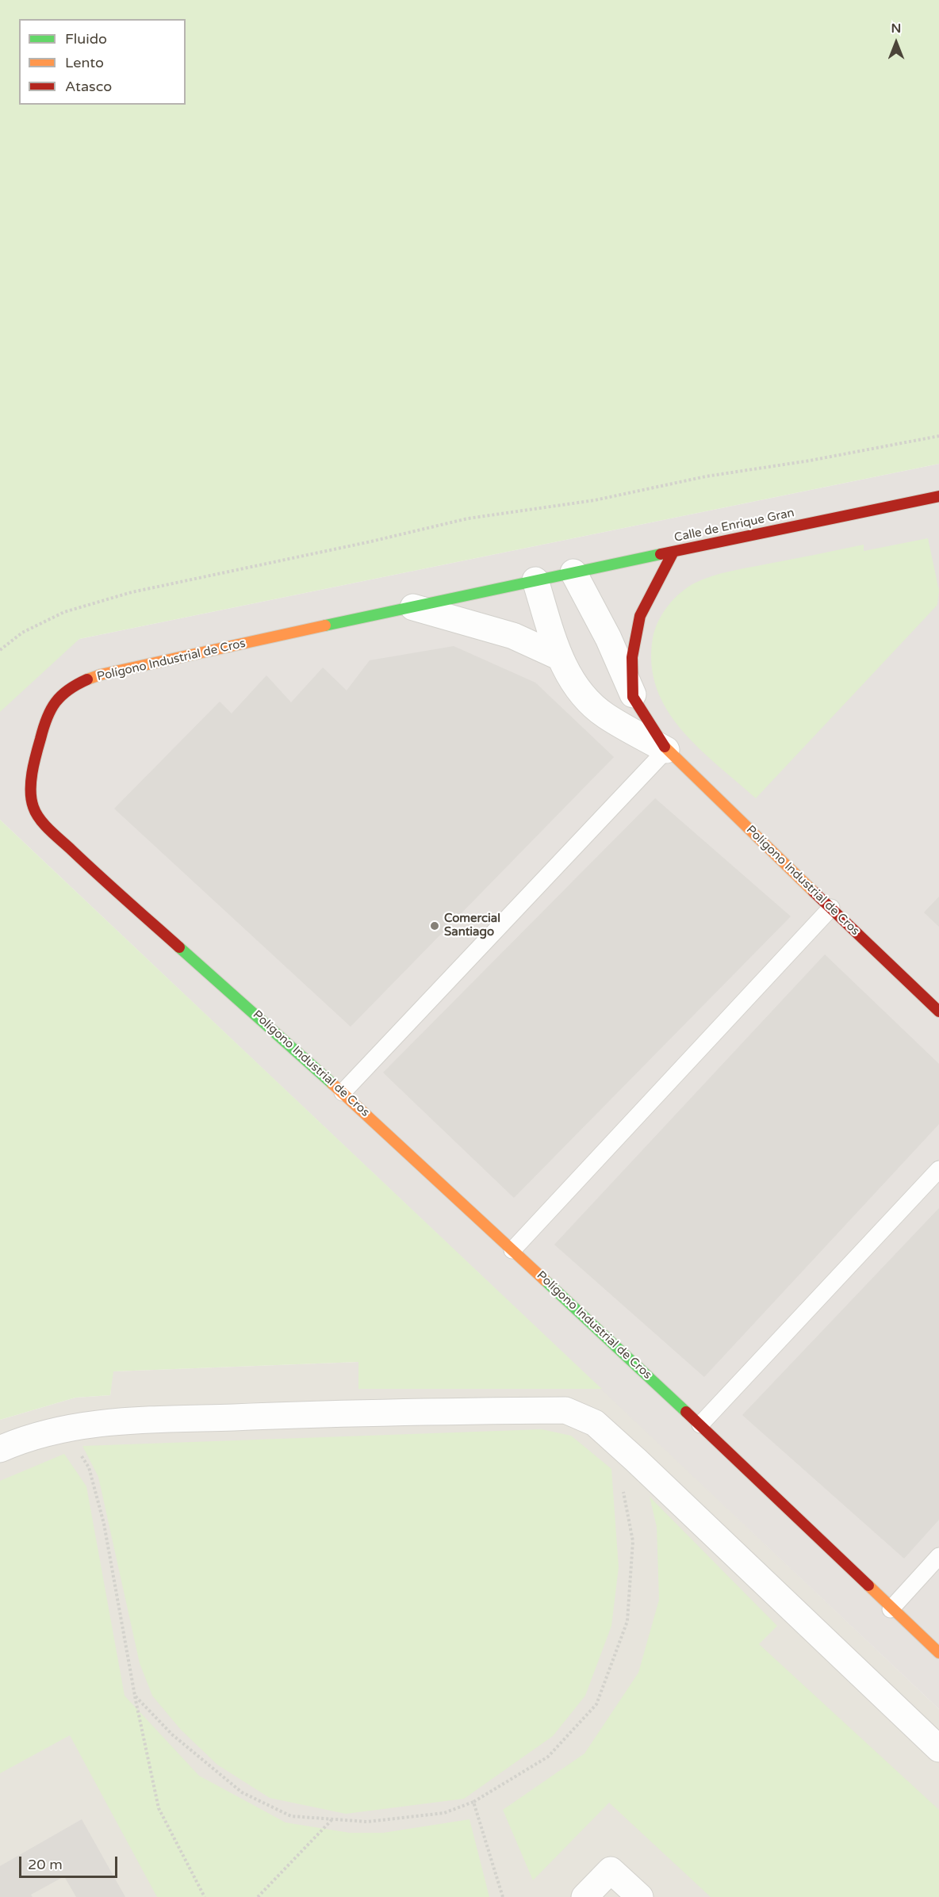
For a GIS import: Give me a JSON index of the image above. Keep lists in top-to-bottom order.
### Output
{
  "streets": {
    "street": ["Calle de Enrique Gran", "Polígono Industrial de Cros"]
  },
  "crossings": [
    ["Calle de Enrique Gran", "Polígono Industrial de Cros"]
  ],
  "places": ["Comercial Santiago"],
  "legend": ["Fluido", "Lento", "Atasco"],
  "scale_bar": "20 m",
  "north": "top"
}
